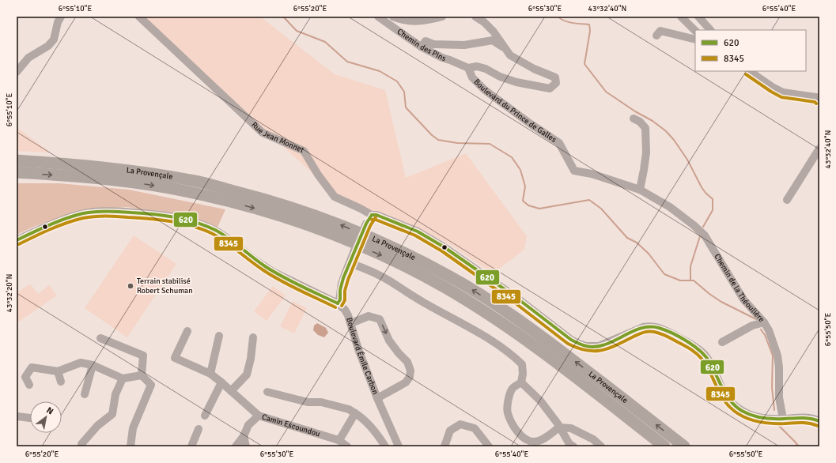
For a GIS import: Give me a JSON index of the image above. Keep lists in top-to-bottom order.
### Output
{
  "streets": {
    "highway": ["La Provençale"],
    "street": [
      "Chemin des Pins",
      "Boulevard du Prince de Galles",
      "Rue Jean Monnet",
      "Chemin de la Théoulière",
      "Boulevard Émile Carbon",
      "Camin Escoundou"
    ]
  },
  "crossings": [
    ["Chemin des Pins", "Boulevard du Prince de Galles"],
    ["Boulevard du Prince de Galles", "Chemin de la Théoulière"],
    ["Rue Jean Monnet", "Chemin de la Théoulière"]
  ],
  "places": ["Terrain stabilisé Robert Schuman"],
  "lines": ["transit line 8345", "transit line 620"],
  "legend": ["620", "8345"],
  "north": "top right",
  "coordinates": [
    "6°55'10\"E",
    "6°55'20\"E",
    "6°55'30\"E",
    "43°32'40\"N",
    "6°55'40\"E",
    "43°32'20\"N",
    "6°55'50\"E"
  ]
}
